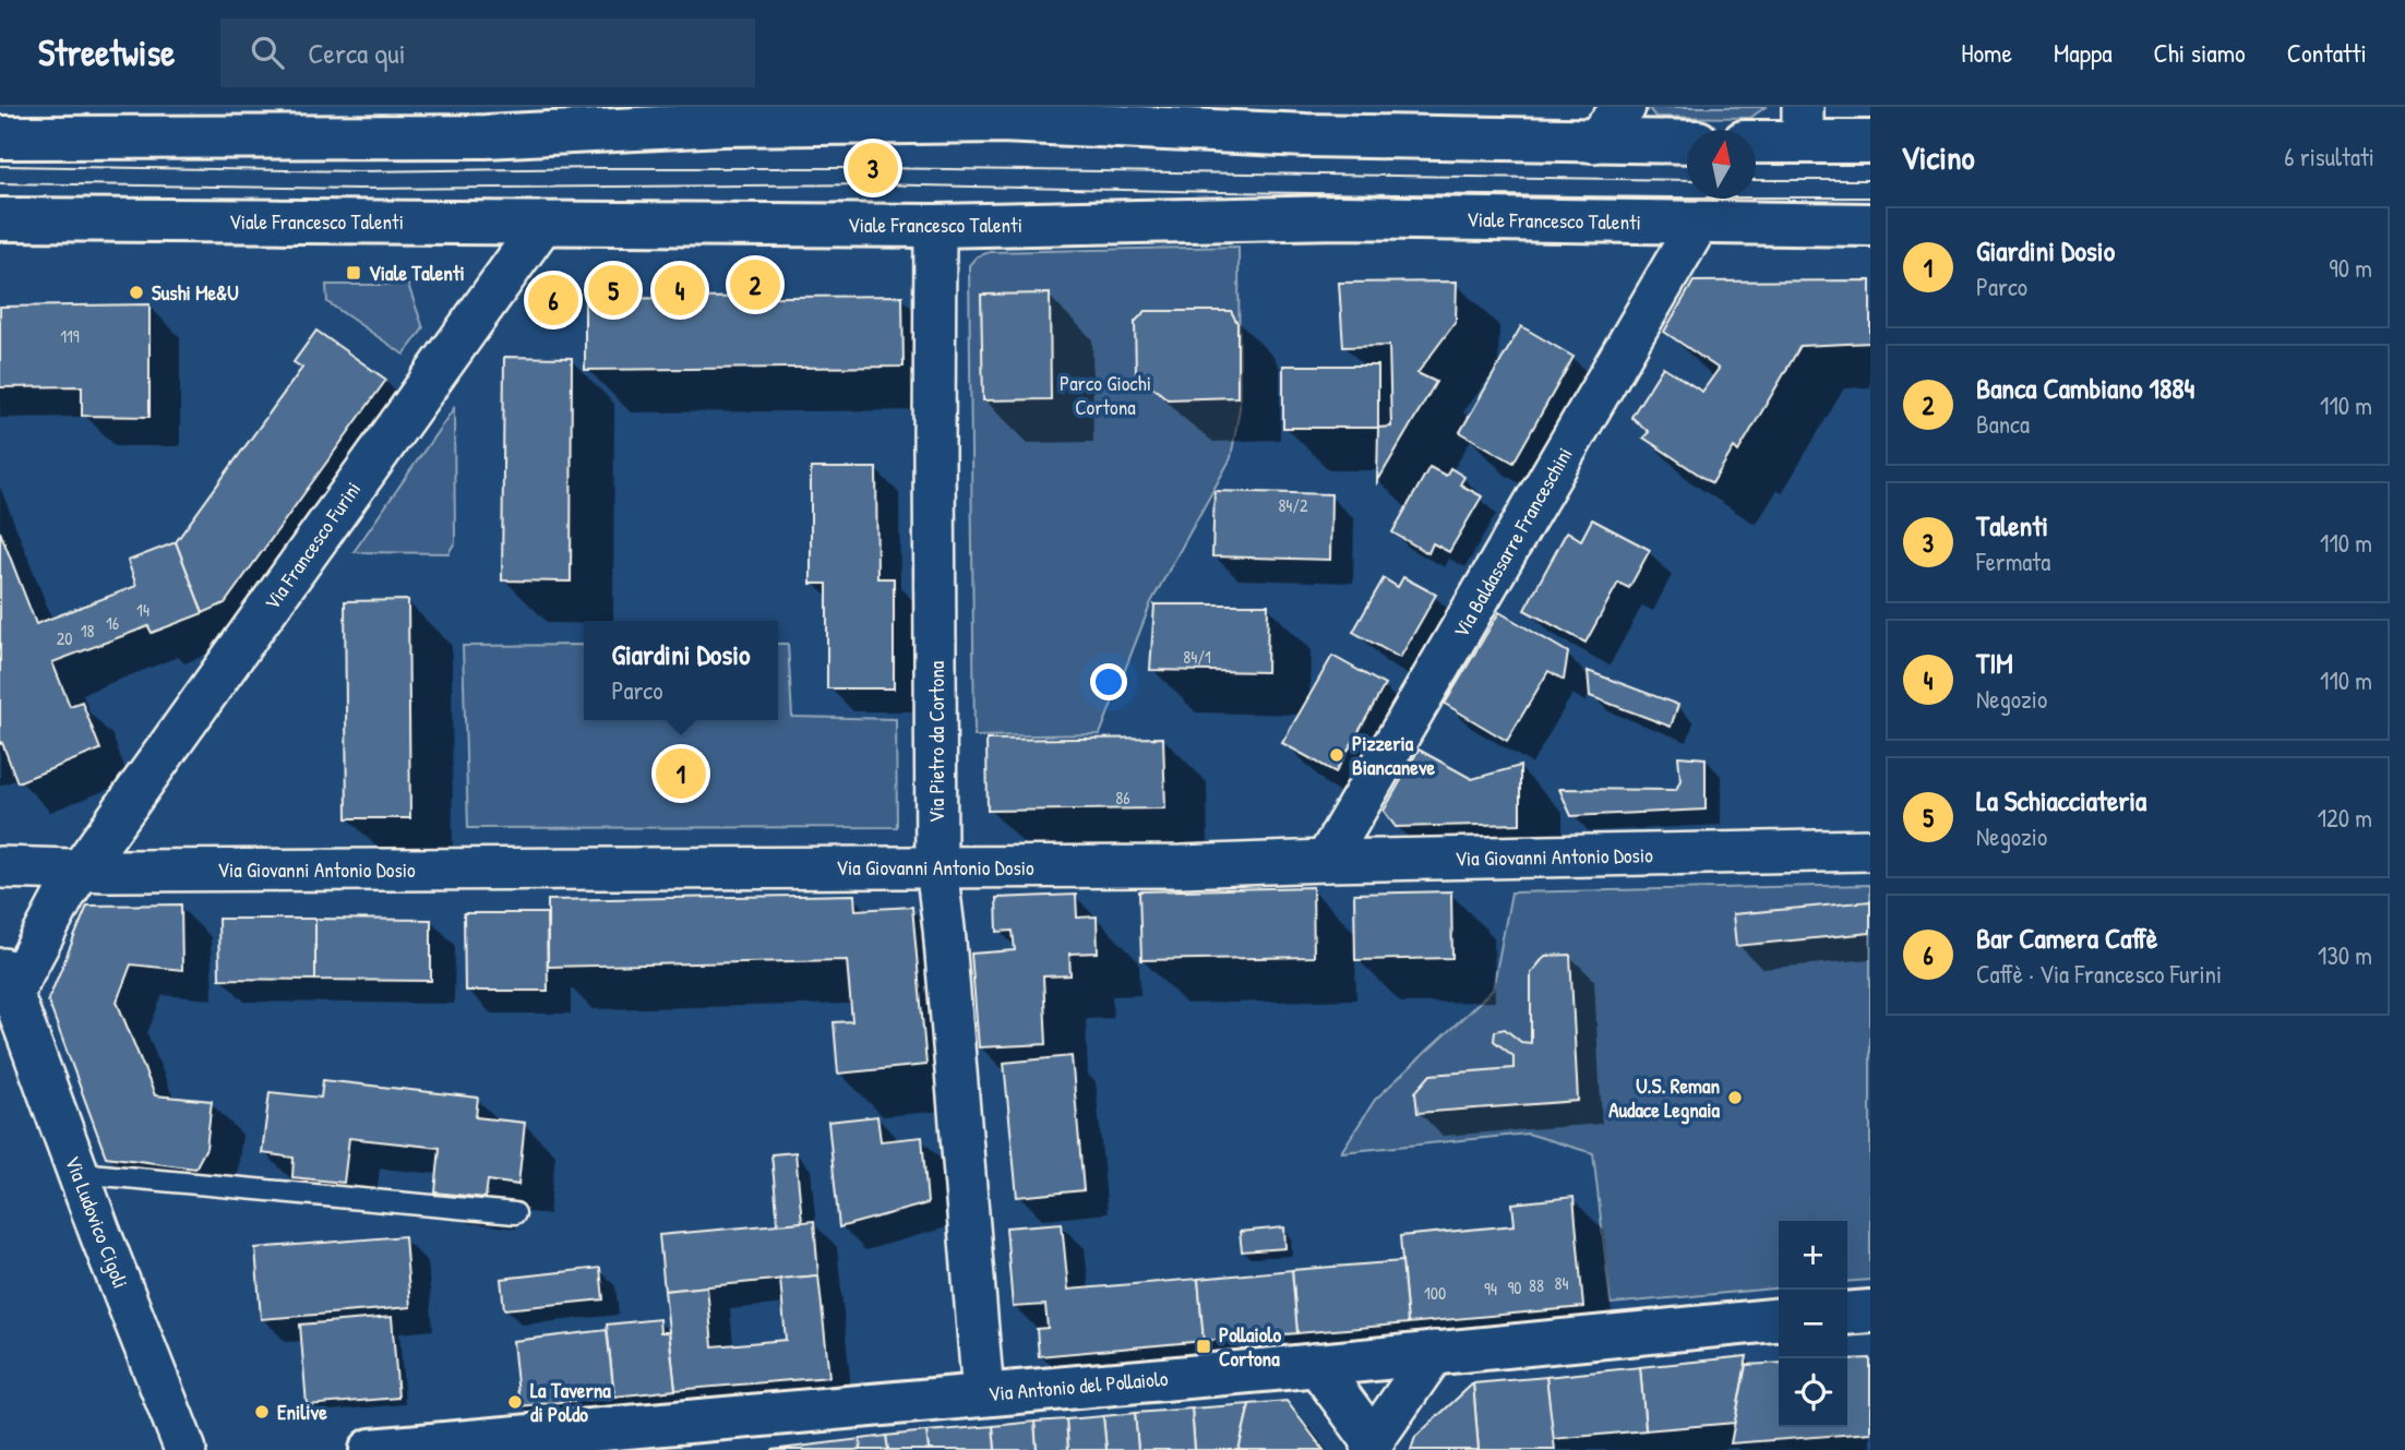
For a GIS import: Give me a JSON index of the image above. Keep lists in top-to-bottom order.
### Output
{
  "streets": {
    "main road": ["Viale Francesco Talenti", "Via Antonio del Pollaiolo"],
    "street": [
      "Via Baldassarre Franceschini",
      "Via Francesco Furini",
      "Via Pietro da Cortona",
      "Via Giovanni Antonio Dosio",
      "Via Ludovico Cigoli"
    ]
  },
  "crossings": [
    ["Viale Francesco Talenti", "Via Baldassarre Franceschini"],
    ["Viale Francesco Talenti", "Via Francesco Furini"],
    ["Viale Francesco Talenti", "Via Pietro da Cortona"],
    ["Via Baldassarre Franceschini", "Via Giovanni Antonio Dosio"],
    ["Via Francesco Furini", "Via Giovanni Antonio Dosio"],
    ["Via Francesco Furini", "Via Ludovico Cigoli"],
    ["Via Pietro da Cortona", "Via Giovanni Antonio Dosio"],
    ["Via Pietro da Cortona", "Via Antonio del Pollaiolo"],
    ["Via Giovanni Antonio Dosio", "Via Ludovico Cigoli"]
  ],
  "parks": ["Parco Giochi Cortona"],
  "places": {
    "transit": ["Viale Talenti", "Pollaiolo Cortona"],
    "other": [
      "Sushi Me&U",
      "Pizzeria Biancaneve",
      "U.S. Reman Audace Legnaia",
      "La Taverna di Poldo",
      "Enilive"
    ]
  },
  "house_numbers": [
    "119",
    "84/2",
    "14",
    "16",
    "18",
    "20",
    "84/1",
    "86",
    "84",
    "88",
    "90",
    "94",
    "100"
  ],
  "north": "top",
  "page": {
    "header": "Streetwise",
    "search": "Cerca qui",
    "nav": [
      "Home",
      "Mappa",
      "Chi siamo",
      "Contatti"
    ],
    "heading": ["Vicino", "6 risultati"],
    "pins": [
      "3",
      "2",
      "4",
      "5",
      "6",
      "1"
    ],
    "list": [
      {
        "mark": "1",
        "name": "Giardini Dosio",
        "note": "Parco",
        "value": "90 m"
      },
      {
        "mark": "2",
        "name": "Banca Cambiano 1884",
        "note": "Banca",
        "value": "110 m"
      },
      {
        "mark": "3",
        "name": "Talenti",
        "note": "Fermata",
        "value": "110 m"
      },
      {
        "mark": "4",
        "name": "TIM",
        "note": "Negozio",
        "value": "110 m"
      },
      {
        "mark": "5",
        "name": "La Schiacciateria",
        "note": "Negozio",
        "value": "120 m"
      },
      {
        "mark": "6",
        "name": "Bar Camera Caffè",
        "note": "Caffè · Via Francesco Furini",
        "value": "130 m"
      }
    ],
    "popup": ["Giardini Dosio", "Parco"],
    "map_buttons": ["+", "−"]
  }
}
